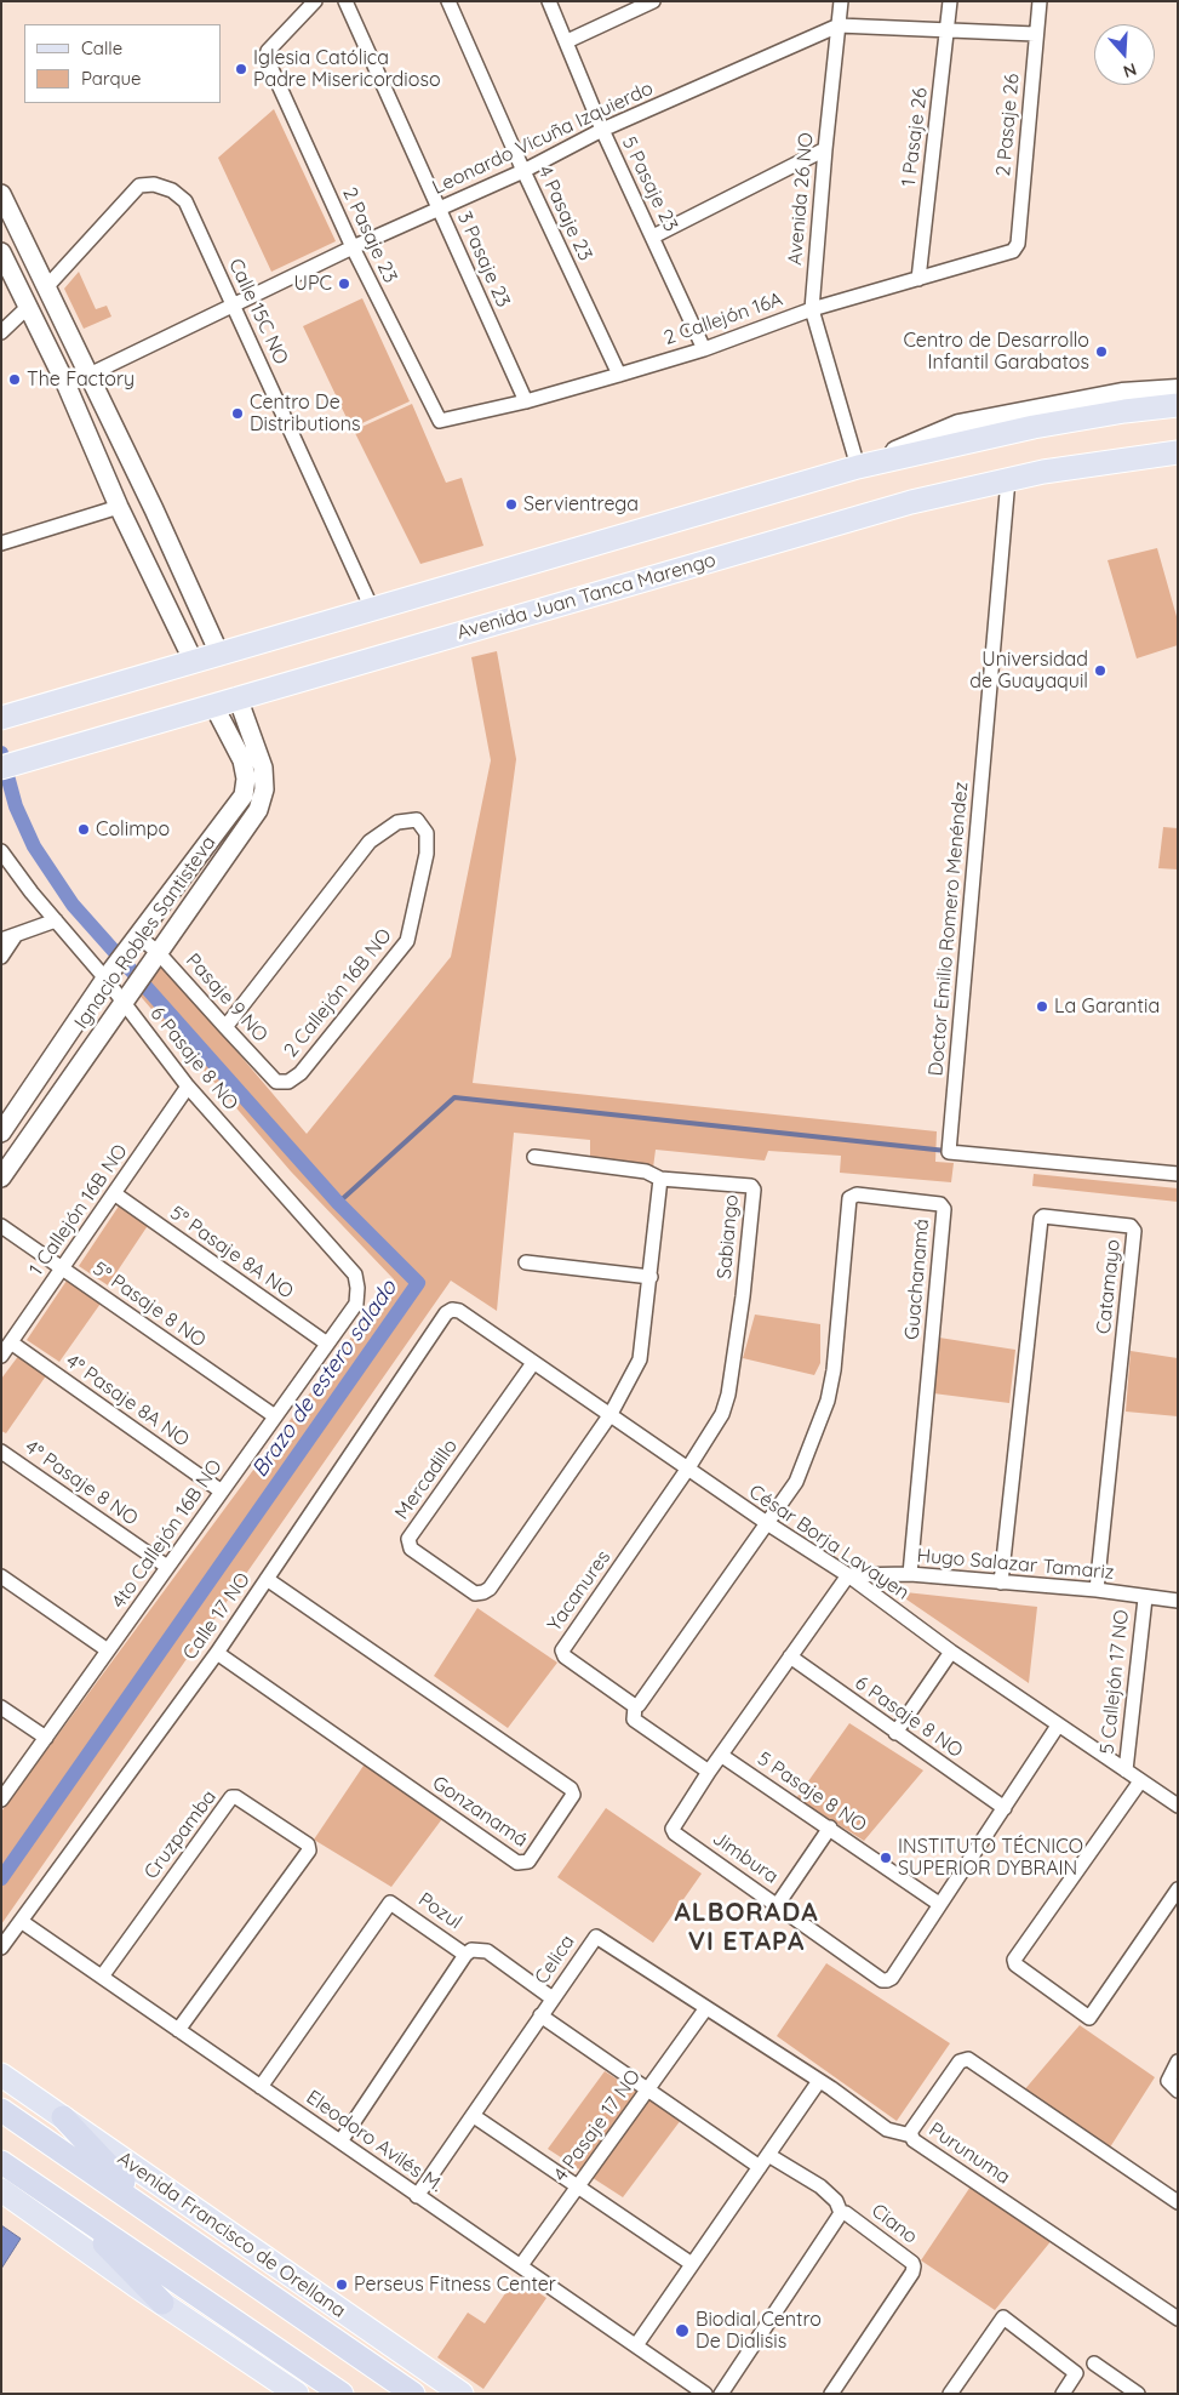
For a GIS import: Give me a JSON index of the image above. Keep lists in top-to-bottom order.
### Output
{
  "streets": {
    "highway": ["Avenida Francisco de Orellana"],
    "main road": ["Avenida Juan Tanca Marengo"],
    "street": [
      "2 Pasaje 26",
      "1 Pasaje 26",
      "Leonardo Vicuña Izquierdo",
      "5 Pasaje 23",
      "Avenida 26 NO",
      "4 Pasaje 23",
      "2 Pasaje 23",
      "3 Pasaje 23",
      "Calle 15C NO",
      "2 Callejón 16A",
      "Doctor Emilio Romero Menéndez",
      "Ignacio Robles Santisteva",
      "2 Callejón 16B NO",
      "Pasaje 9 NO",
      "6 Pasaje 8 NO",
      "1 Callejón 16B NO",
      "Sabiango",
      "5° Pasaje 8A NO",
      "Guachanamá",
      "Catamayo",
      "5° Pasaje 8 NO",
      "4° Pasaje 8A NO",
      "Mercadillo",
      "4° Pasaje 8 NO",
      "4to Callejón 16B NO",
      "César Borja Lavayen",
      "Hugo Salazar Tamariz",
      "Yacanures",
      "Calle 17 NO",
      "5 Callejón 17 NO",
      "5 Pasaje 8 NO",
      "Gonzanamá",
      "Cruzpamba",
      "Jimbura",
      "Pozul",
      "Celica",
      "4 Pasaje 17 NO",
      "Eleodoro Avilés M.",
      "Purunuma",
      "Ciano"
    ]
  },
  "crossings": [
    ["2 Pasaje 26", "Leonardo Vicuña Izquierdo"],
    ["2 Pasaje 26", "2 Callejón 16A"],
    ["1 Pasaje 26", "Leonardo Vicuña Izquierdo"],
    ["1 Pasaje 26", "2 Callejón 16A"],
    ["Leonardo Vicuña Izquierdo", "5 Pasaje 23"],
    ["Leonardo Vicuña Izquierdo", "Avenida 26 NO"],
    ["Leonardo Vicuña Izquierdo", "4 Pasaje 23"],
    ["Leonardo Vicuña Izquierdo", "2 Pasaje 23"],
    ["Leonardo Vicuña Izquierdo", "3 Pasaje 23"],
    ["Leonardo Vicuña Izquierdo", "Calle 15C NO"],
    ["5 Pasaje 23", "2 Callejón 16A"],
    ["Avenida 26 NO", "2 Callejón 16A"],
    ["4 Pasaje 23", "2 Callejón 16A"],
    ["2 Pasaje 23", "2 Callejón 16A"],
    ["3 Pasaje 23", "2 Callejón 16A"],
    ["Avenida Juan Tanca Marengo", "Doctor Emilio Romero Menéndez"],
    ["Avenida Juan Tanca Marengo", "Ignacio Robles Santisteva"],
    ["Ignacio Robles Santisteva", "Pasaje 9 NO"],
    ["Ignacio Robles Santisteva", "6 Pasaje 8 NO"],
    ["2 Callejón 16B NO", "Pasaje 9 NO"],
    ["6 Pasaje 8 NO", "1 Callejón 16B NO"],
    ["6 Pasaje 8 NO", "4to Callejón 16B NO"],
    ["6 Pasaje 8 NO", "Jimbura"],
    ["1 Callejón 16B NO", "5° Pasaje 8A NO"],
    ["1 Callejón 16B NO", "5° Pasaje 8 NO"],
    ["1 Callejón 16B NO", "4° Pasaje 8A NO"],
    ["Sabiango", "César Borja Lavayen"],
    ["Sabiango", "Yacanures"],
    ["5° Pasaje 8A NO", "4to Callejón 16B NO"],
    ["Guachanamá", "César Borja Lavayen"],
    ["Guachanamá", "Hugo Salazar Tamariz"],
    ["Catamayo", "Hugo Salazar Tamariz"],
    ["5° Pasaje 8 NO", "4to Callejón 16B NO"],
    ["4° Pasaje 8A NO", "4to Callejón 16B NO"],
    ["Mercadillo", "César Borja Lavayen"],
    ["4° Pasaje 8 NO", "4to Callejón 16B NO"],
    ["César Borja Lavayen", "Hugo Salazar Tamariz"],
    ["César Borja Lavayen", "Yacanures"],
    ["César Borja Lavayen", "Calle 17 NO"],
    ["César Borja Lavayen", "5 Callejón 17 NO"],
    ["César Borja Lavayen", "Jimbura"],
    ["Hugo Salazar Tamariz", "5 Callejón 17 NO"],
    ["Hugo Salazar Tamariz", "Jimbura"],
    ["Calle 17 NO", "Gonzanamá"],
    ["Calle 17 NO", "Eleodoro Avilés M."],
    ["5 Pasaje 8 NO", "Jimbura"],
    ["Cruzpamba", "Eleodoro Avilés M."],
    ["Pozul", "Eleodoro Avilés M."],
    ["Celica", "4 Pasaje 17 NO"],
    ["Celica", "Eleodoro Avilés M."],
    ["Celica", "Purunuma"],
    ["4 Pasaje 17 NO", "Eleodoro Avilés M."]
  ],
  "districts": ["ALBORADA VI ETAPA"],
  "water": ["Brazo de estero salado"],
  "places": [
    "Iglesia Católica Padre Misericordioso",
    "UPC",
    "Centro de Desarrollo Infantil Garabatos",
    "The Factory",
    "Centro De Distributions",
    "Servientrega",
    "Universidad de Guayaquil",
    "Colimpo",
    "La Garantia",
    "INSTITUTO TÉCNICO SUPERIOR DYBRAIN",
    "Perseus Fitness Center",
    "Biodial Centro De Dialisis"
  ],
  "legend": ["Calle", "Parque"],
  "north": "bottom"
}
